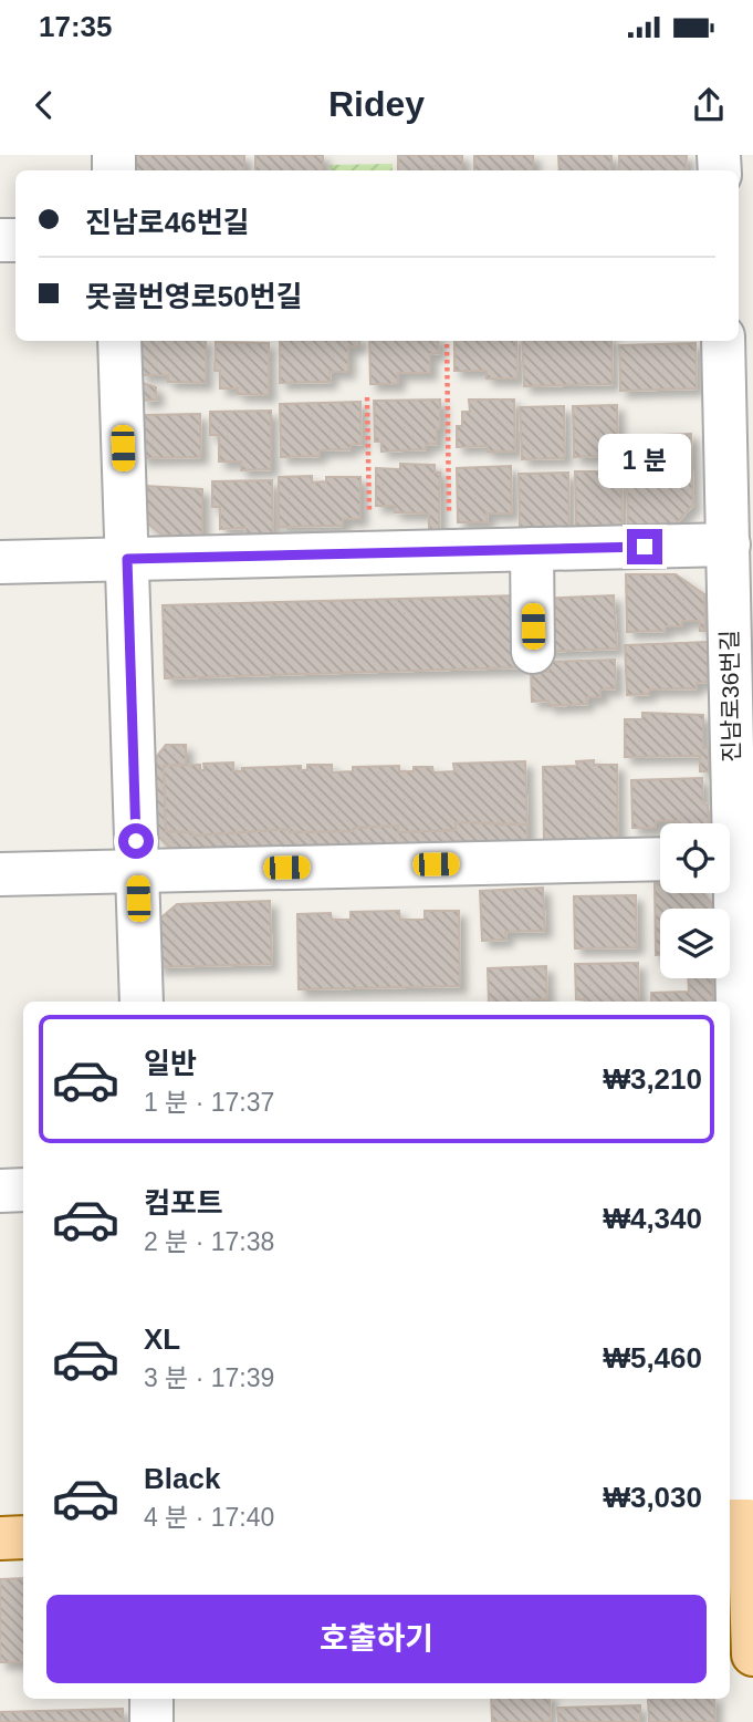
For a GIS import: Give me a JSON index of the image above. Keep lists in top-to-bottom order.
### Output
{
  "streets": {
    "street": ["진남로36번길"]
  },
  "page": {
    "status": "17:35",
    "header": "Ridey",
    "banner": ["진남로46번길", "못골번영로50번길"],
    "bubble": "1 분",
    "list": [
      {
        "name": "일반",
        "note": "1 분 · 17:37",
        "value": "₩3,210"
      },
      {
        "name": "컴포트",
        "note": "2 분 · 17:38",
        "value": "₩4,340"
      },
      {
        "name": "XL",
        "note": "3 분 · 17:39",
        "value": "₩5,460"
      },
      {
        "name": "Black",
        "note": "4 분 · 17:40",
        "value": "₩3,030"
      }
    ],
    "buttons": "호출하기"
  }
}
